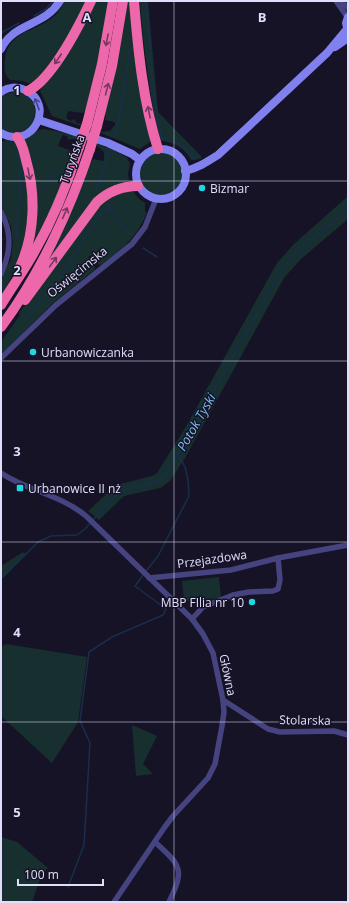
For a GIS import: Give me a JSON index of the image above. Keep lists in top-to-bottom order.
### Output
{
  "streets": {
    "highway": ["Turyńska"],
    "street": [
      "Oświęcimska",
      "Przejazdowa",
      "Główna",
      "Stolarska"
    ]
  },
  "crossings": [
    ["Przejazdowa", "Główna"],
    ["Główna", "Stolarska"]
  ],
  "water": ["Potok Tyski"],
  "places": {
    "other": ["Bizmar", "Urbanowiczanka", "MBP FIlia nr 10"],
    "transit": ["Urbanowice II nż"]
  },
  "scale_bar": "100 m",
  "grid": {
    "columns": ["A", "B"],
    "rows": [
      "1",
      "2",
      "3",
      "4",
      "5"
    ]
  }
}
